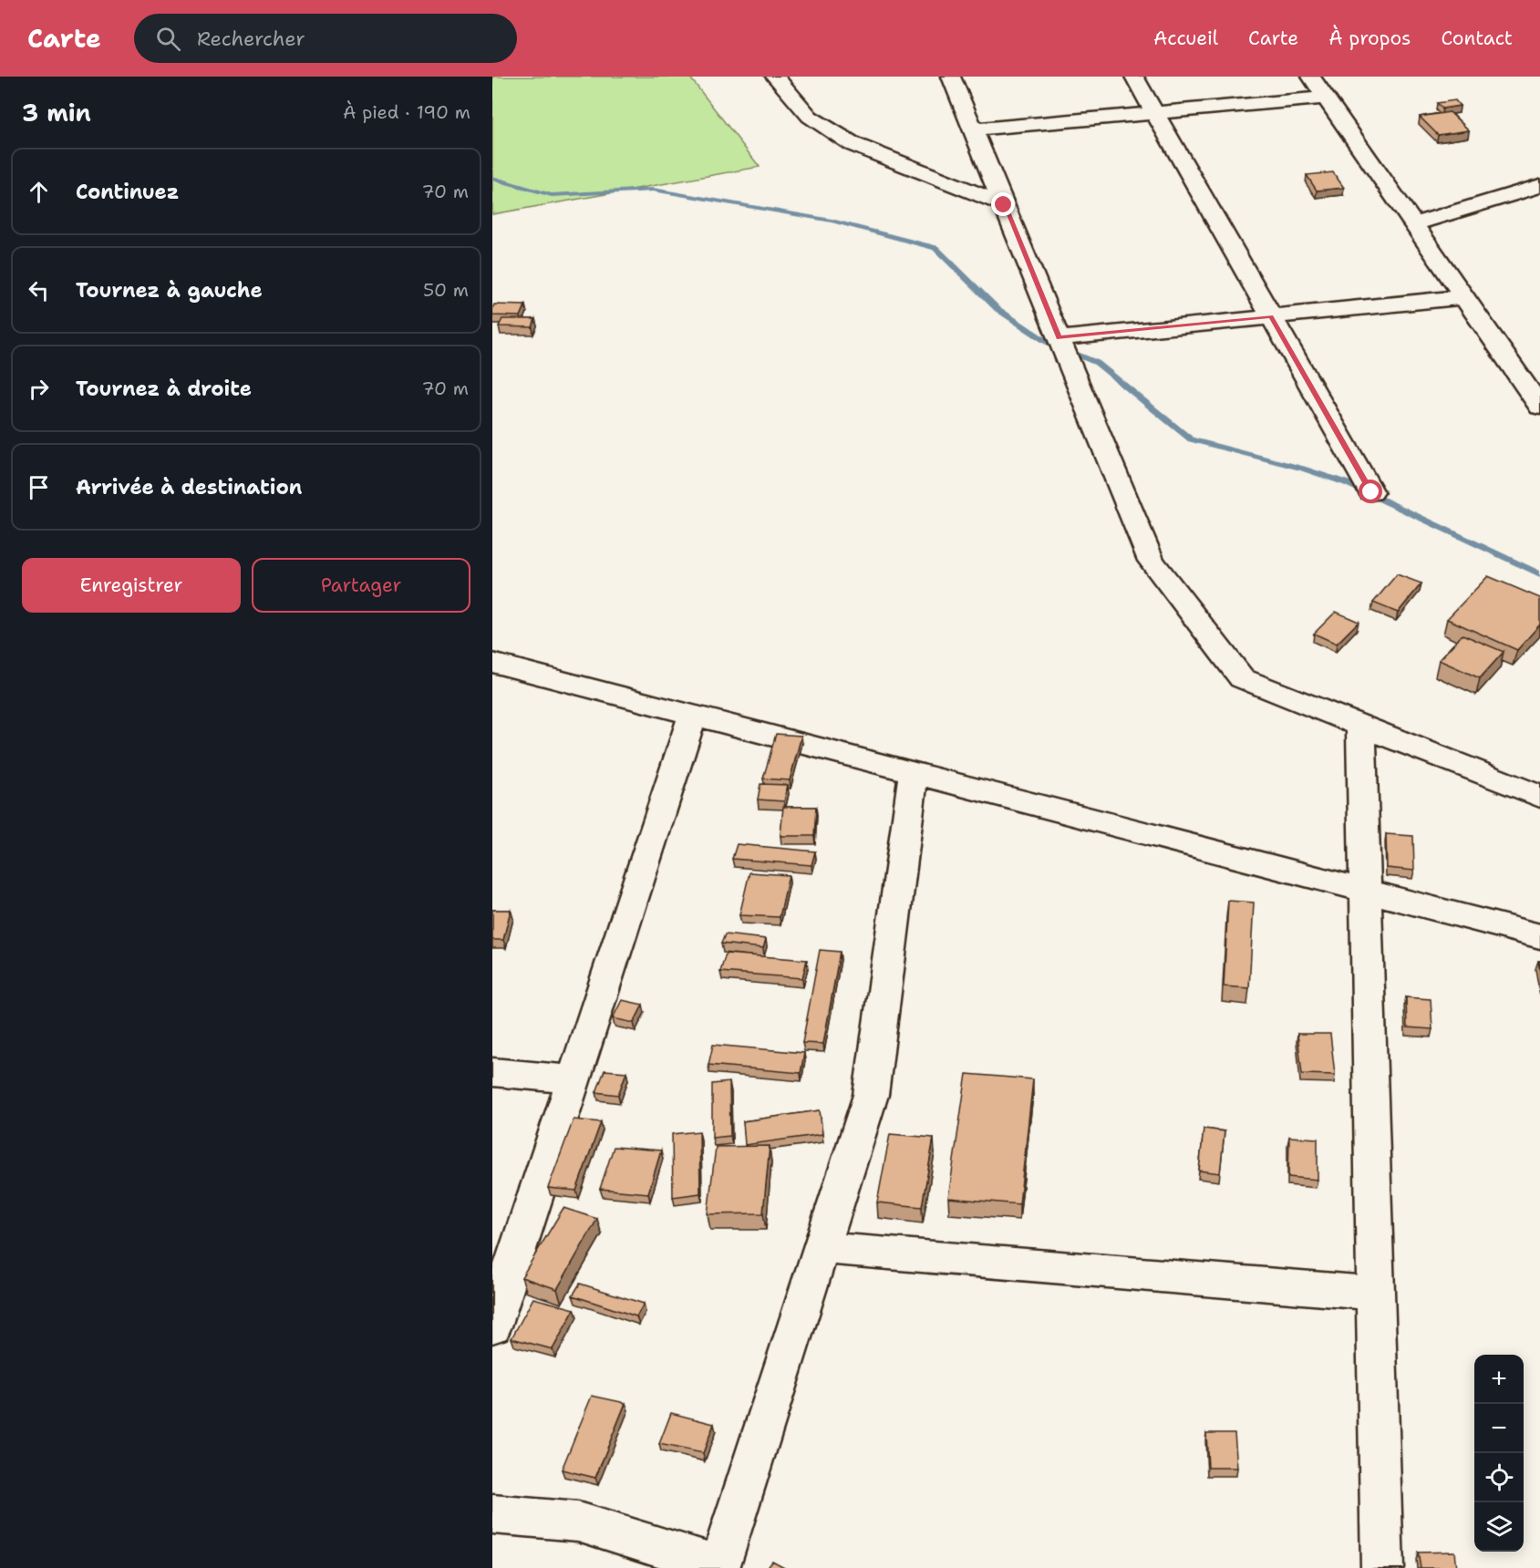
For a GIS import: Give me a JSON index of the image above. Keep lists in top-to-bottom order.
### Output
{
  "page": {
    "header": "Carte",
    "search": "Rechercher",
    "nav": [
      "Accueil",
      "Carte",
      "À propos",
      "Contact"
    ],
    "heading": ["3 min", "À pied · 190 m"],
    "list": [
      ["Continuez", "70 m"],
      ["Tournez à gauche", "50 m"],
      ["Tournez à droite", "70 m"],
      "Arrivée à destination"
    ],
    "buttons": ["Enregistrer", "Partager"],
    "map_buttons": ["+", "−"]
  }
}
